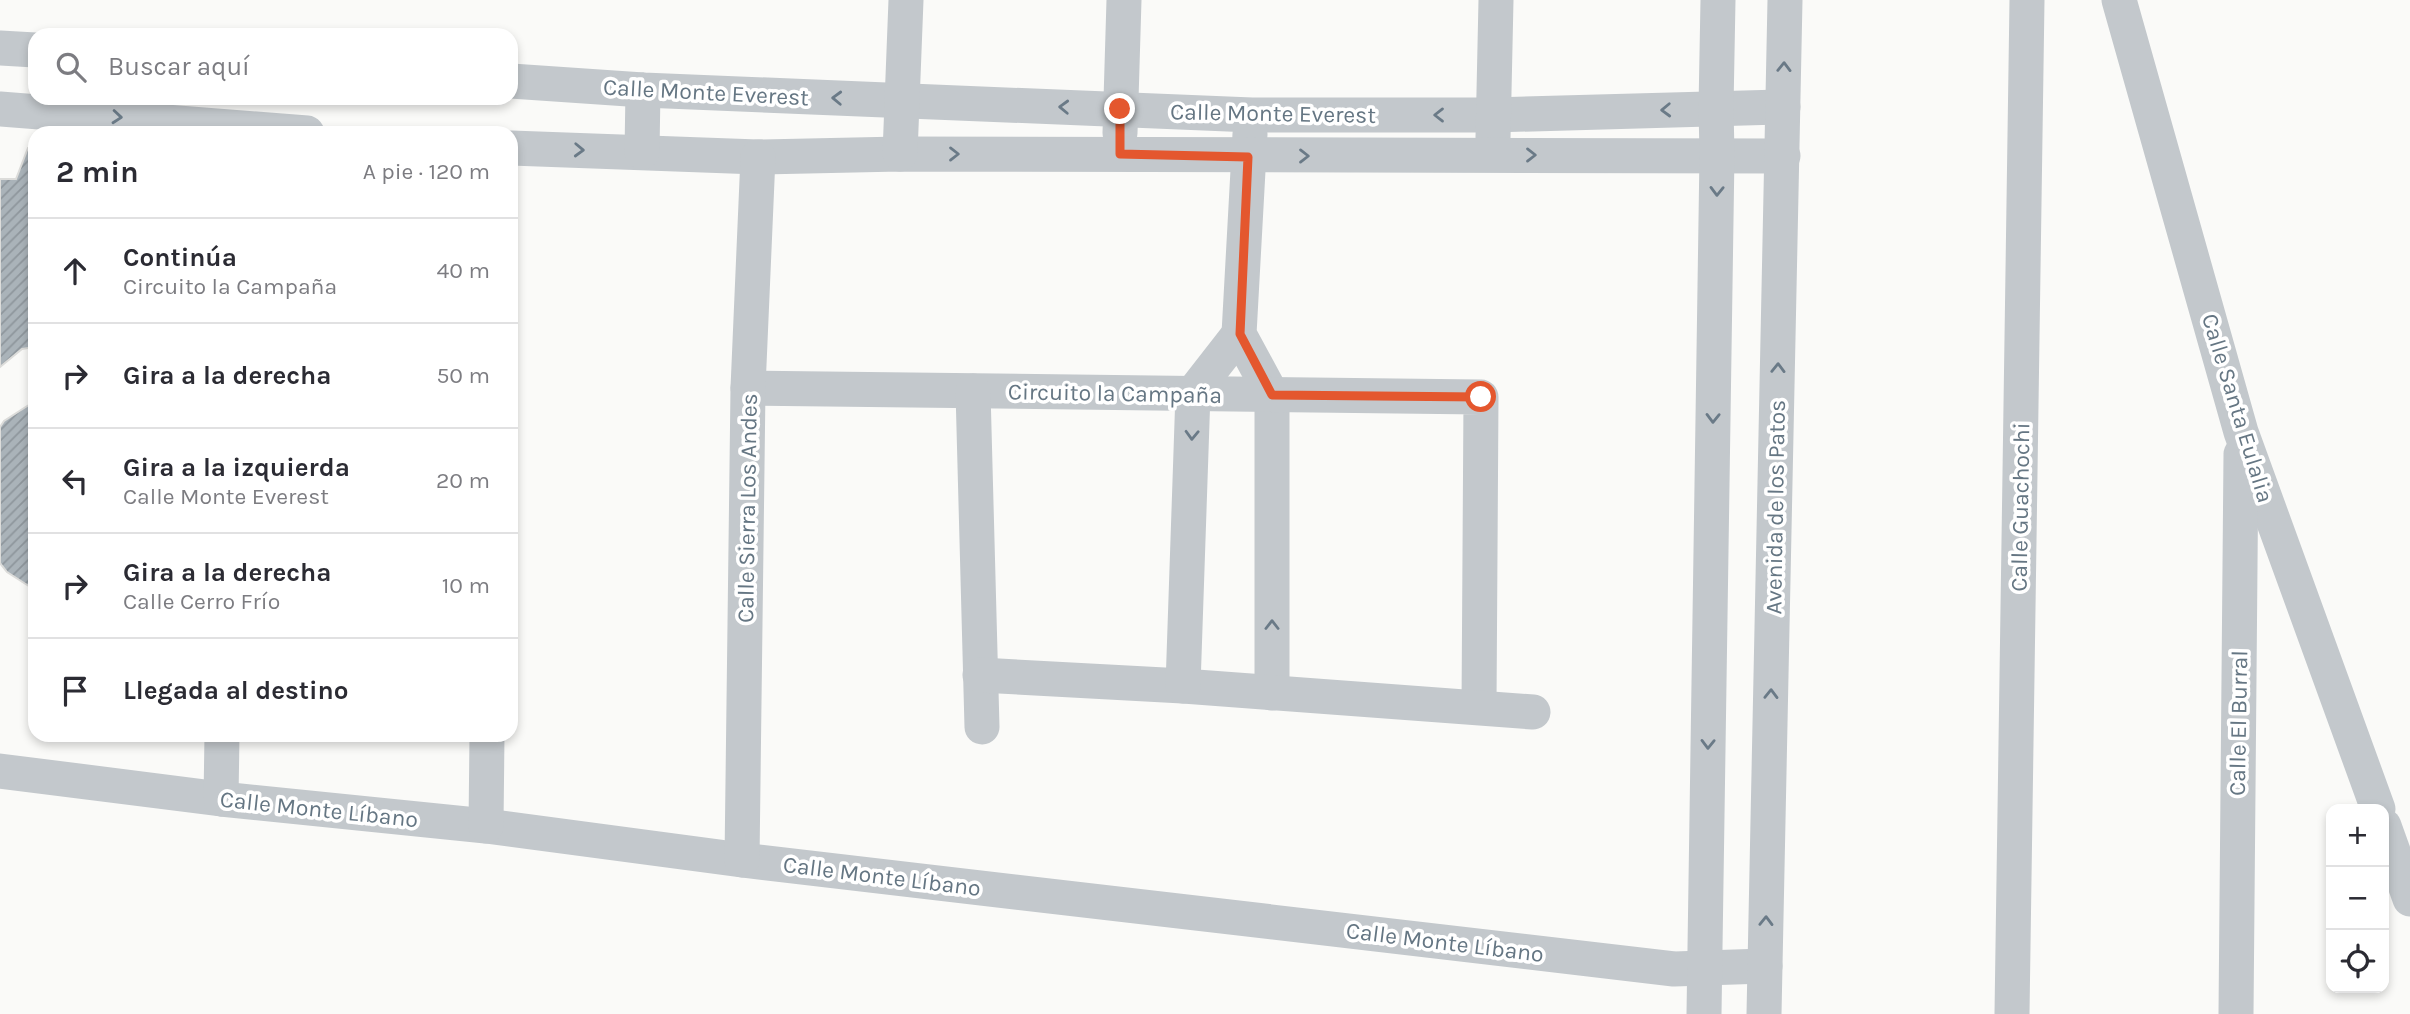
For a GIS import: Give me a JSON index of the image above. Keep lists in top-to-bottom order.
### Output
{
  "streets": {
    "street": [
      "Calle Monte Everest",
      "Circuito la Campaña",
      "Calle Santa Eulalia",
      "Avenida de los Patos",
      "Calle Guachochi",
      "Calle Sierra Los Andes",
      "Calle El Burral",
      "Calle Monte Líbano"
    ]
  },
  "crossings": [
    ["Calle Monte Everest", "Avenida de los Patos"],
    ["Calle Monte Everest", "Calle Sierra Los Andes"],
    ["Circuito la Campaña", "Calle Sierra Los Andes"],
    ["Calle Santa Eulalia", "Calle El Burral"],
    ["Avenida de los Patos", "Calle Monte Líbano"],
    ["Calle Sierra Los Andes", "Calle Monte Líbano"]
  ],
  "page": {
    "search": "Buscar aquí",
    "heading": ["2 min", "A pie · 120 m"],
    "list": [
      ["Continúa", "Circuito la Campaña", "40 m"],
      ["Gira a la derecha", "50 m"],
      ["Gira a la izquierda", "Calle Monte Everest", "20 m"],
      ["Gira a la derecha", "Calle Cerro Frío", "10 m"],
      "Llegada al destino"
    ],
    "map_buttons": ["+", "−"]
  }
}
